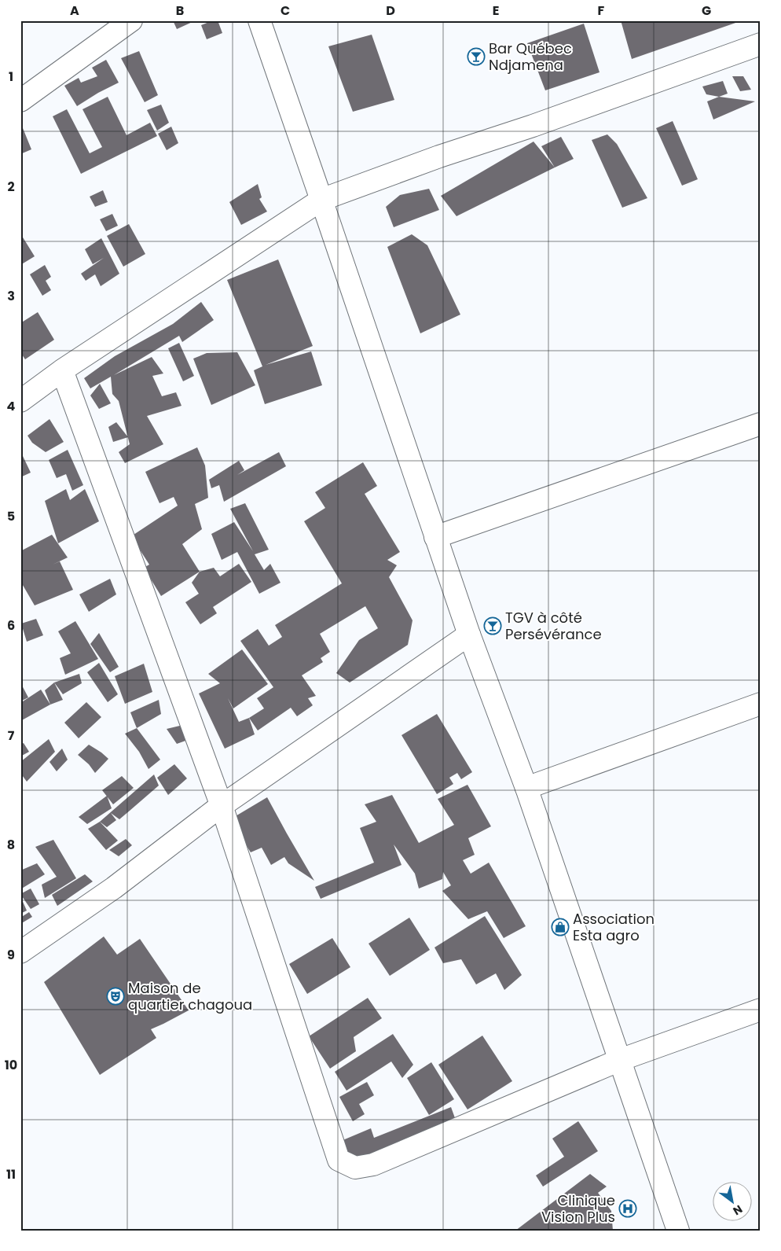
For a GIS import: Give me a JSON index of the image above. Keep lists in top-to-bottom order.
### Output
{
  "places": {
    "bar": ["Bar Québec Ndjamena", "TGV à côté Persévérance"],
    "shop": ["Association Esta agro"],
    "theatre": ["Maison de quartier chagoua"],
    "hospital": ["Clinique Vision Plus"]
  },
  "north": "bottom right",
  "grid": {
    "columns": [
      "A",
      "B",
      "C",
      "D",
      "E",
      "F",
      "G"
    ],
    "rows": [
      "1",
      "2",
      "3",
      "4",
      "5",
      "6",
      "7",
      "8",
      "9",
      "10",
      "11"
    ]
  }
}
